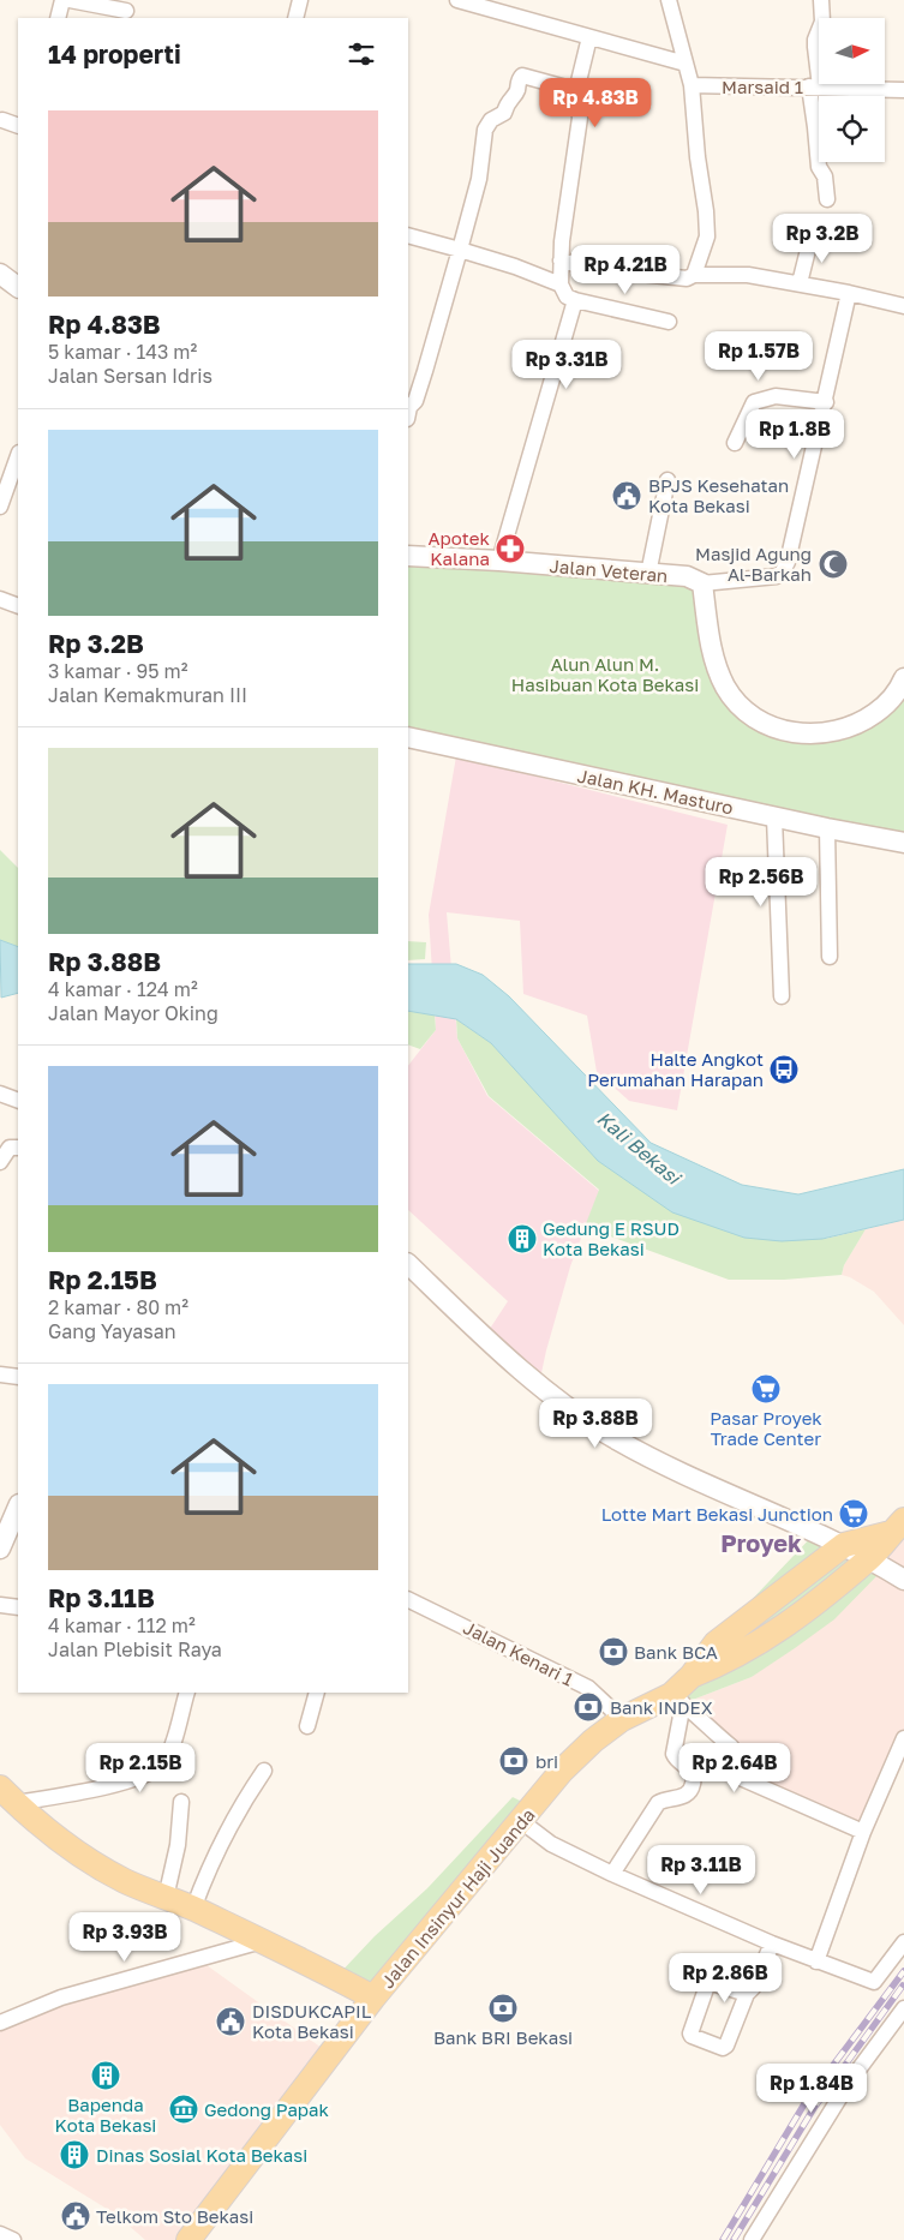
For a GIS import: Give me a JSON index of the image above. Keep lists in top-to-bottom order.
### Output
{
  "streets": {
    "main road": ["Jalan Insinyur Haji Juanda"],
    "street": [
      "Marsaid 1",
      "Jalan Veteran",
      "Jalan KH. Masturo",
      "Jalan Kenari 1"
    ]
  },
  "crossings": [
    ["Jalan Kenari 1", "Jalan Insinyur Haji Juanda"]
  ],
  "districts": ["Proyek"],
  "water": ["Kali Bekasi"],
  "parks": ["Alun Alun M. Hasibuan Kota Bekasi"],
  "places": {
    "public building": ["BPJS Kesehatan Kota Bekasi", "DISDUKCAPIL Kota Bekasi", "Telkom Sto Bekasi"],
    "pharmacy": ["Apotek Kalana"],
    "mosque": ["Masjid Agung Al-Barkah"],
    "bus stop": ["Halte Angkot Perumahan Harapan"],
    "building": ["Gedung E RSUD Kota Bekasi", "Bapenda Kota Bekasi", "Dinas Sosial Kota Bekasi"],
    "supermarket": ["Pasar Proyek Trade Center", "Lotte Mart Bekasi Junction"],
    "bank": [
      "Bank BCA",
      "Bank INDEX",
      "bri",
      "Bank BRI Bekasi"
    ],
    "museum": ["Gedong Papak"]
  },
  "north": "right",
  "page": {
    "heading": "14 properti",
    "price": [
      "Rp 4.83B",
      "Rp 3.2B",
      "Rp 4.21B",
      "Rp 1.57B",
      "Rp 3.31B",
      "Rp 1.8B",
      "Rp 2.56B",
      "Rp 3.88B",
      "Rp 2.15B",
      "Rp 2.64B",
      "Rp 3.11B",
      "Rp 3.93B",
      "Rp 2.86B",
      "Rp 1.84B"
    ],
    "list": [
      {
        "name": "Rp 4.83B",
        "note": "5 kamar · 143 m² · Jalan Sersan Idris"
      },
      {
        "name": "Rp 3.2B",
        "note": "3 kamar · 95 m² · Jalan Kemakmuran III"
      },
      {
        "name": "Rp 3.88B",
        "note": "4 kamar · 124 m² · Jalan Mayor Oking"
      },
      {
        "name": "Rp 2.15B",
        "note": "2 kamar · 80 m² · Gang Yayasan"
      },
      {
        "name": "Rp 3.11B",
        "note": "4 kamar · 112 m² · Jalan Plebisit Raya"
      }
    ]
  }
}
